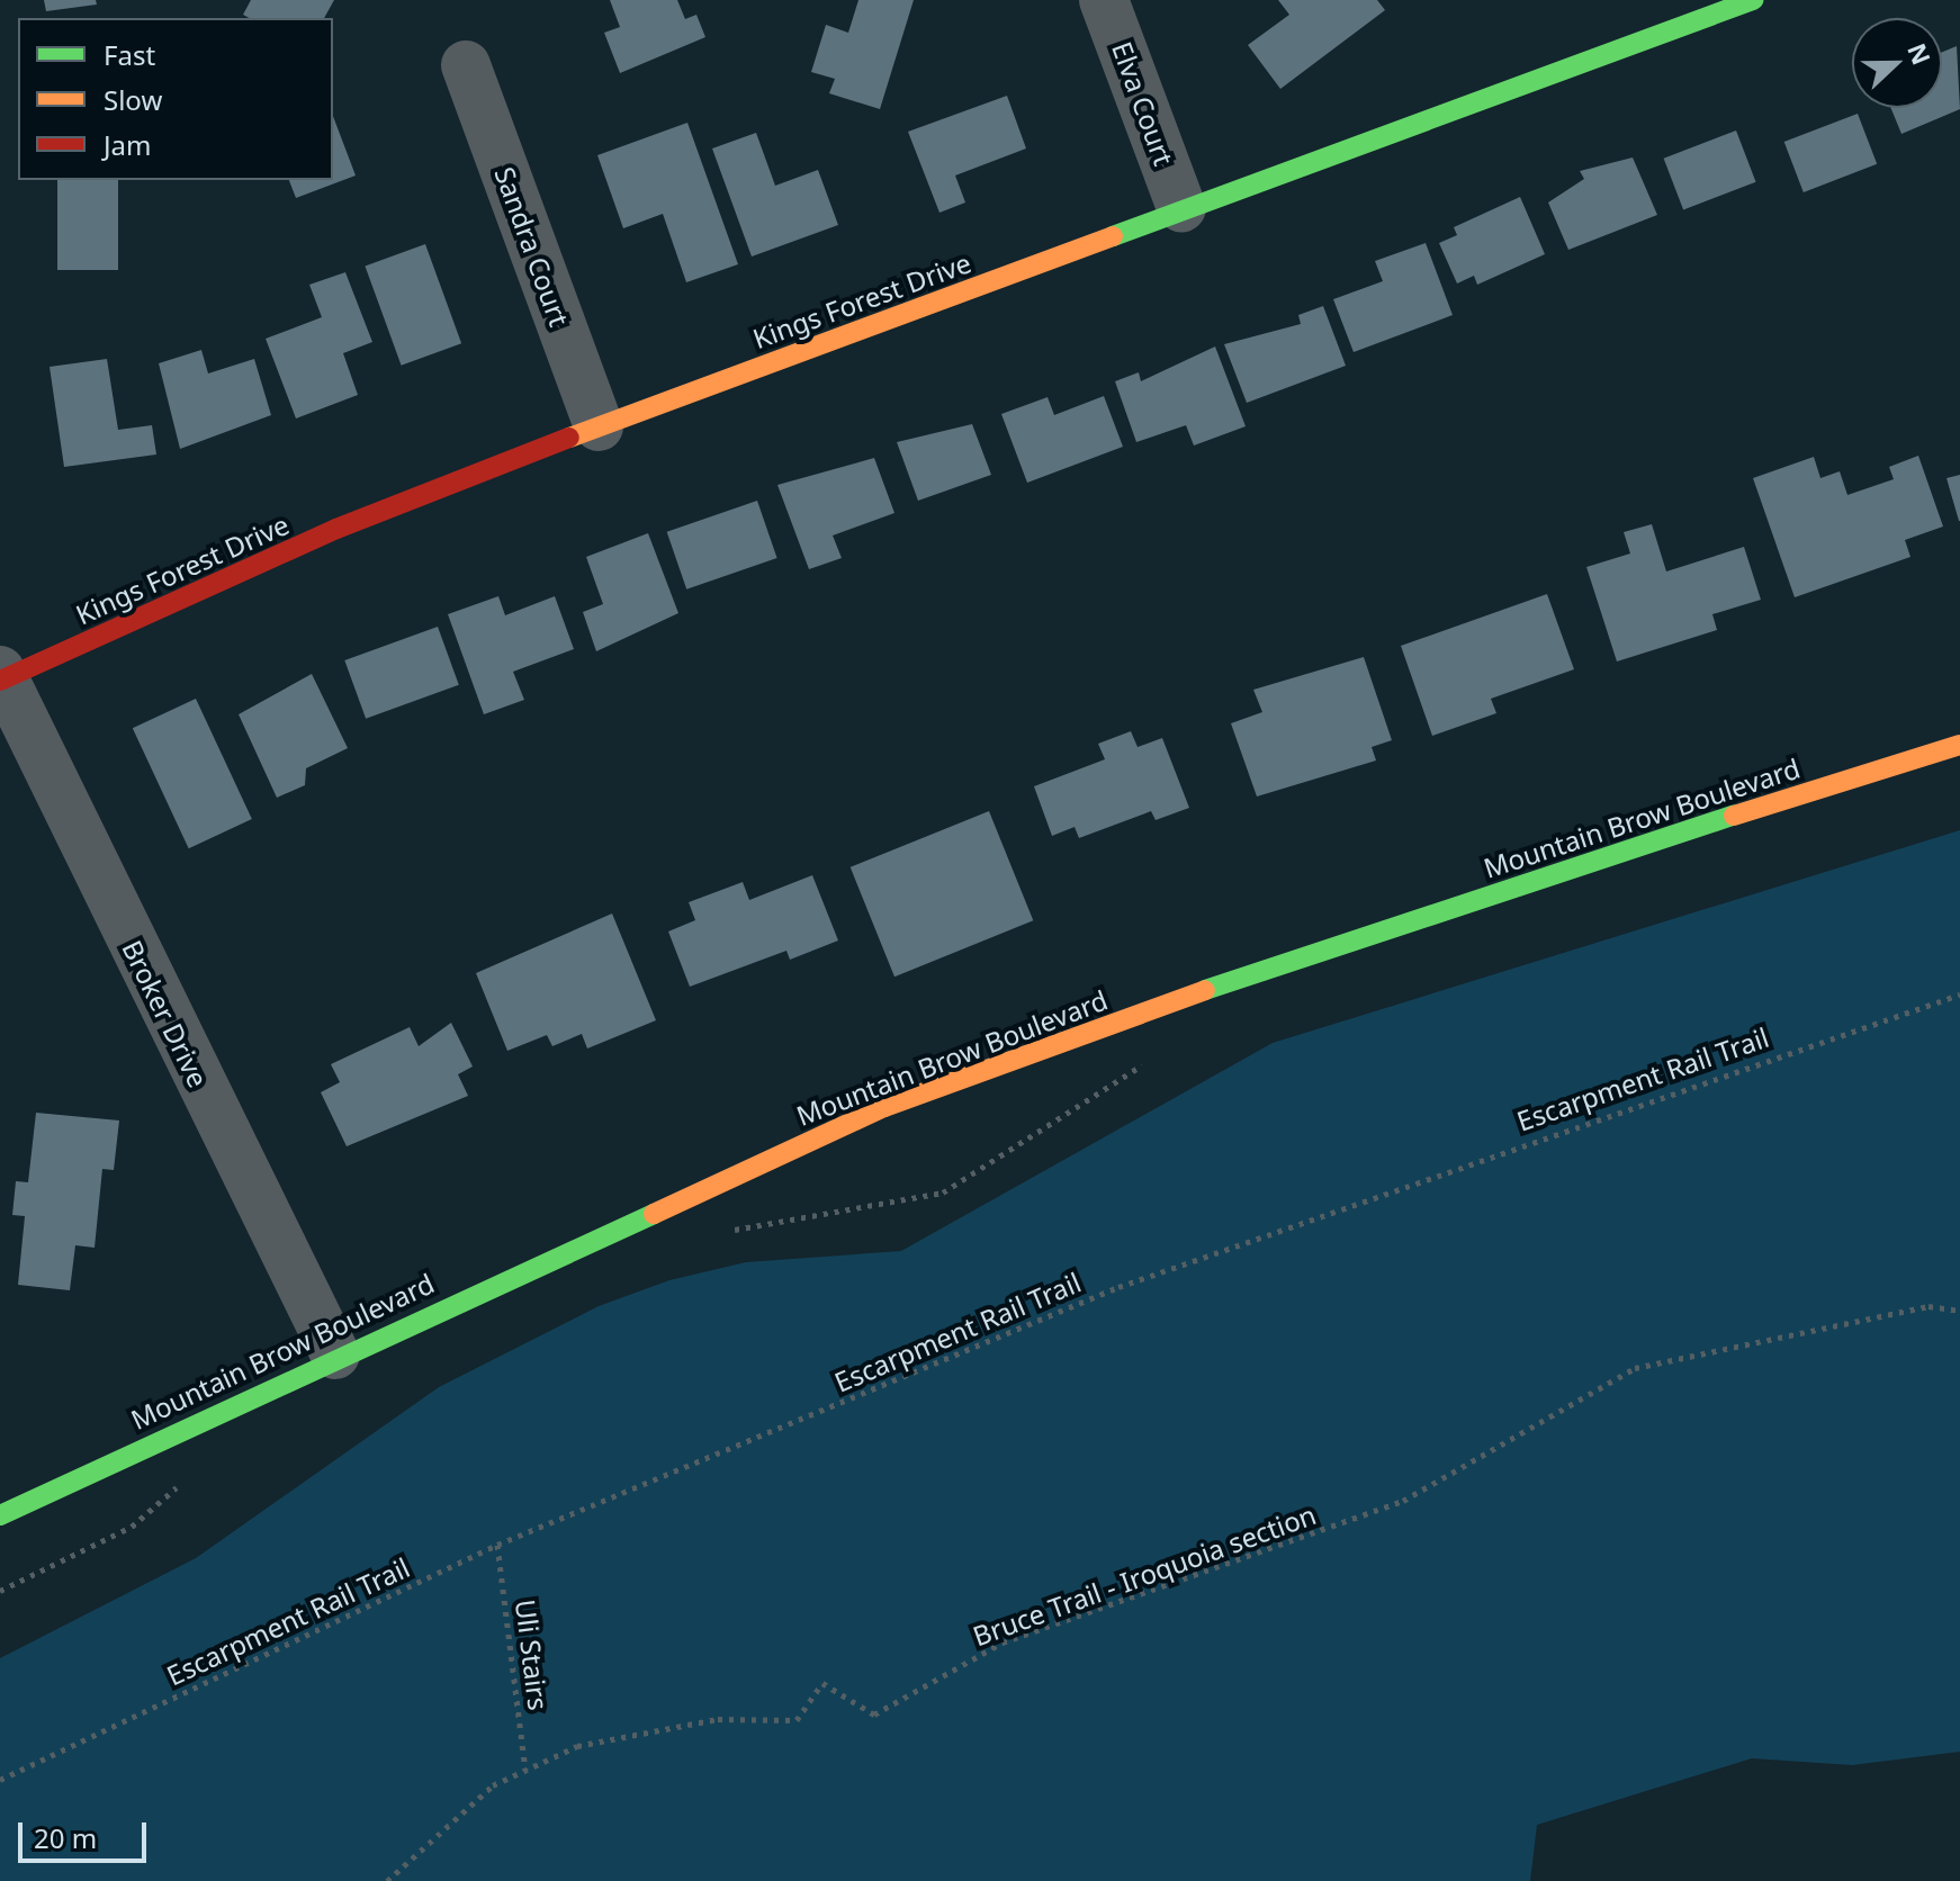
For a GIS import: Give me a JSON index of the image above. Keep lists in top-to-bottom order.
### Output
{
  "streets": {
    "main road": ["Kings Forest Drive", "Mountain Brow Boulevard"],
    "street": ["Elva Court", "Sandra Court", "Broker Drive"],
    "path": ["Escarpment Rail Trail", "Bruce Trail - Iroquoia section", "Uli Stairs"]
  },
  "crossings": [
    ["Elva Court", "Kings Forest Drive"],
    ["Sandra Court", "Kings Forest Drive"],
    ["Kings Forest Drive", "Broker Drive"],
    ["Mountain Brow Boulevard", "Broker Drive"],
    ["Escarpment Rail Trail", "Uli Stairs"],
    ["Bruce Trail - Iroquoia section", "Uli Stairs"]
  ],
  "legend": ["Fast", "Slow", "Jam"],
  "scale_bar": "20 m",
  "north": "right"
}
